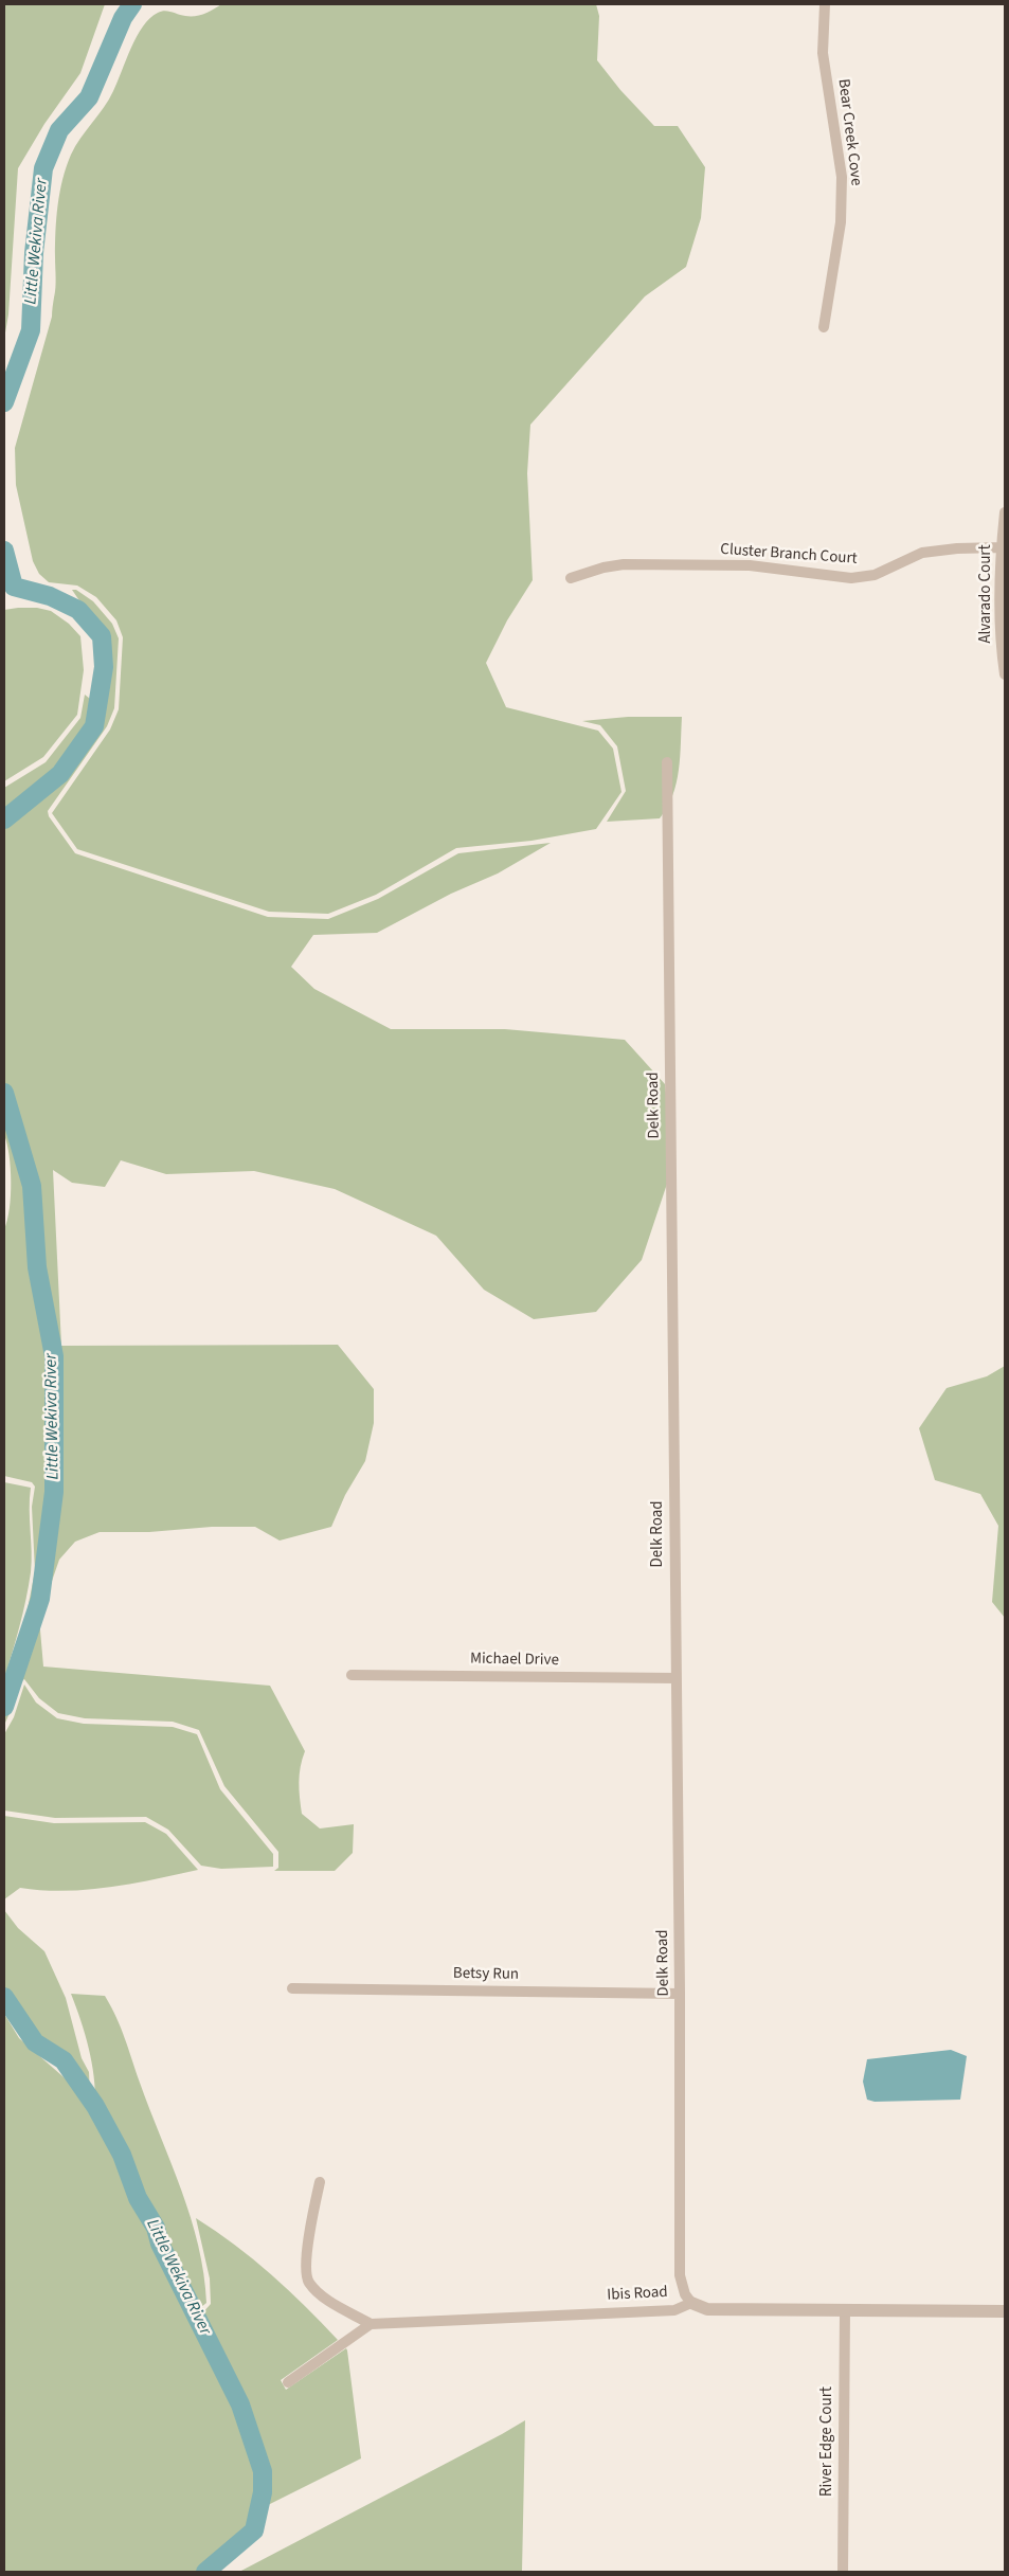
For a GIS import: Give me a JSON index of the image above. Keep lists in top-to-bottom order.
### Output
{
  "streets": {
    "street": [
      "Bear Creek Cove",
      "Cluster Branch Court",
      "Alvarado Court",
      "Delk Road",
      "Michael Drive",
      "Betsy Run",
      "Ibis Road",
      "River Edge Court"
    ]
  },
  "crossings": [
    ["Cluster Branch Court", "Alvarado Court"],
    ["Delk Road", "Michael Drive"],
    ["Delk Road", "Betsy Run"],
    ["Delk Road", "Ibis Road"],
    ["Ibis Road", "River Edge Court"]
  ],
  "water": ["Little Wekiva River"]
}
